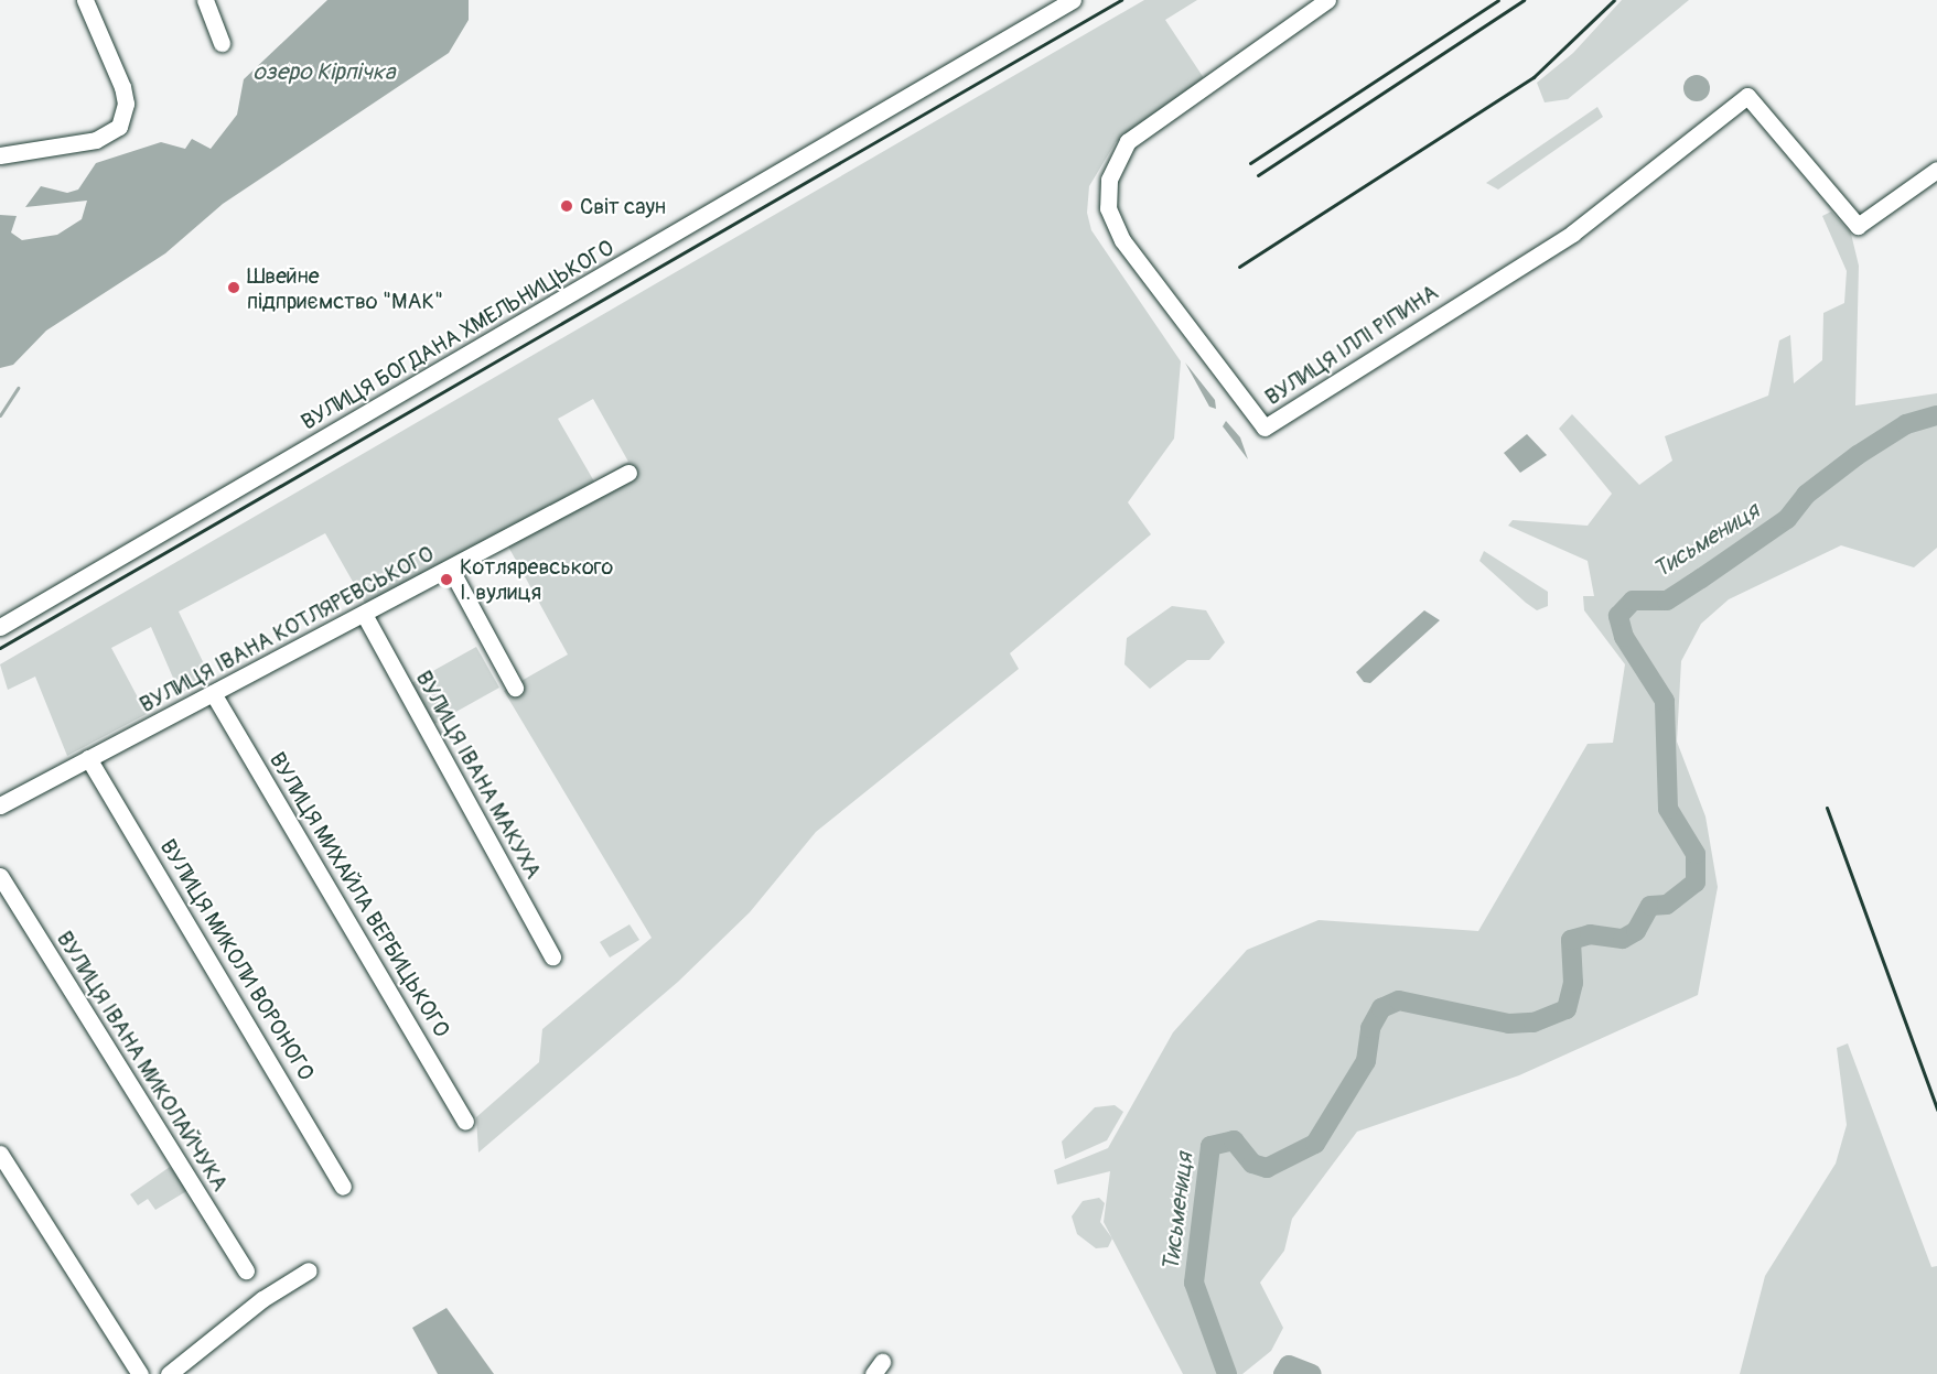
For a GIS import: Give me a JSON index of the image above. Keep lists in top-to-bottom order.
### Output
{
  "streets": {
    "street": [
      "ВУЛИЦЯ БОГДАНА ХМЕЛЬНИЦЬКОГО",
      "ВУЛИЦЯ ІЛЛІ РІПИНА",
      "ВУЛИЦЯ ІВАНА КОТЛЯРЕВСЬКОГО",
      "ВУЛИЦЯ ІВАНА МАКУХА",
      "ВУЛИЦЯ МИХАЙЛА ВЕРБИЦЬКОГО",
      "ВУЛИЦЯ МИКОЛИ ВОРОНОГО",
      "ВУЛИЦЯ ІВАНА МИКОЛАЙЧУКА"
    ]
  },
  "crossings": [
    ["ВУЛИЦЯ ІВАНА КОТЛЯРЕВСЬКОГО", "ВУЛИЦЯ ІВАНА МАКУХА"],
    ["ВУЛИЦЯ ІВАНА КОТЛЯРЕВСЬКОГО", "ВУЛИЦЯ МИХАЙЛА ВЕРБИЦЬКОГО"],
    ["ВУЛИЦЯ ІВАНА КОТЛЯРЕВСЬКОГО", "ВУЛИЦЯ МИКОЛИ ВОРОНОГО"]
  ],
  "water": ["озеро Кірпічка", "Тисьмениця"],
  "places": ["Світ саун", "Швейне підприємство \"МАК\"", "Котляревського І. вулиця"]
}
